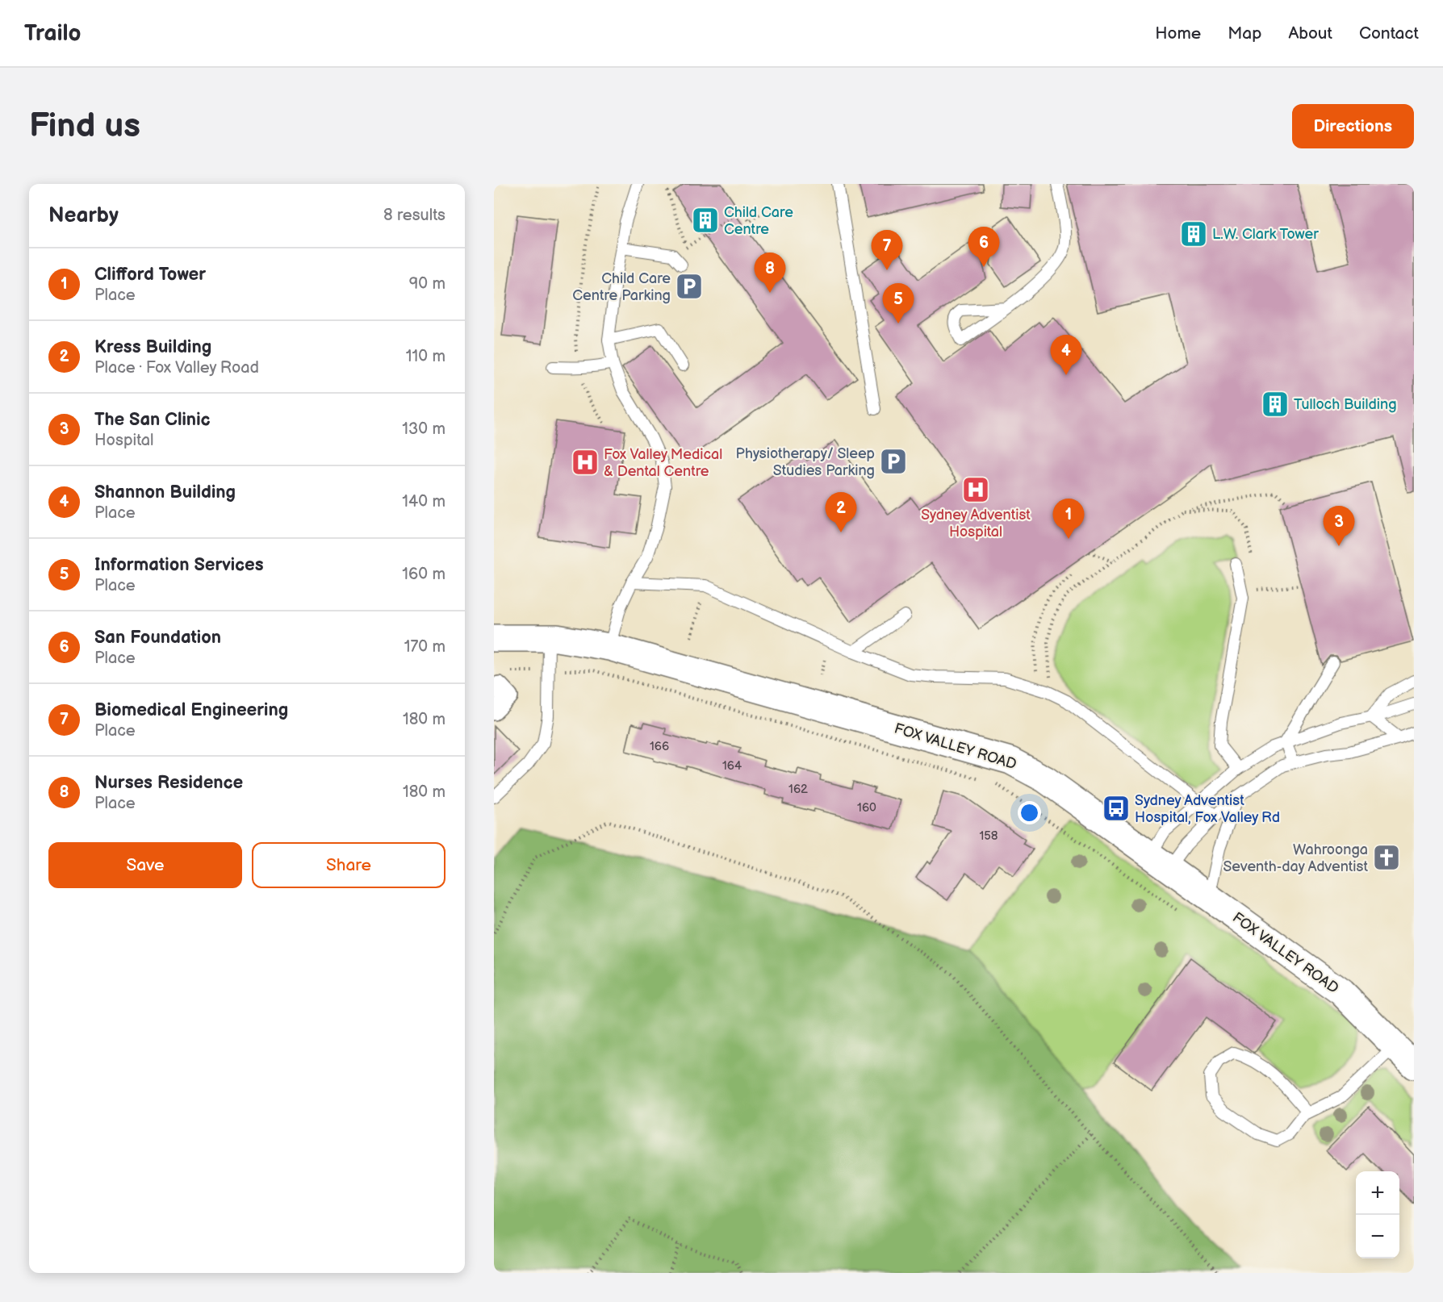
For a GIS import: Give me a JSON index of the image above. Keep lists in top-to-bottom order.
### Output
{
  "streets": {
    "main road": ["FOX VALLEY ROAD"]
  },
  "places": {
    "building": ["Child Care Centre", "L.W. Clark Tower", "Tulloch Building"],
    "parking": ["Child Care Centre Parking", "Physiotherapy/ Sleep Studies Parking"],
    "hospital": ["Fox Valley Medical & Dental Centre", "Sydney Adventist Hospital"],
    "bus stop": ["Sydney Adventist Hospital, Fox Valley Rd"],
    "church": ["Wahroonga Seventh-day Adventist"]
  },
  "house_numbers": [
    "166",
    "164",
    "162",
    "160",
    "158"
  ],
  "page": {
    "header": "Trailo",
    "nav": [
      "Home",
      "Map",
      "About",
      "Contact"
    ],
    "buttons": [
      "Directions",
      ["Save", "Share"]
    ],
    "title": "Find us",
    "heading": ["Nearby", "8 results"],
    "pins": [
      "6",
      "7",
      "8",
      "5",
      "4",
      "2",
      "1",
      "3"
    ],
    "list": [
      {
        "mark": "1",
        "name": "Clifford Tower",
        "note": "Place",
        "value": "90 m"
      },
      {
        "mark": "2",
        "name": "Kress Building",
        "note": "Place · Fox Valley Road",
        "value": "110 m"
      },
      {
        "mark": "3",
        "name": "The San Clinic",
        "note": "Hospital",
        "value": "130 m"
      },
      {
        "mark": "4",
        "name": "Shannon Building",
        "note": "Place",
        "value": "140 m"
      },
      {
        "mark": "5",
        "name": "Information Services",
        "note": "Place",
        "value": "160 m"
      },
      {
        "mark": "6",
        "name": "San Foundation",
        "note": "Place",
        "value": "170 m"
      },
      {
        "mark": "7",
        "name": "Biomedical Engineering",
        "note": "Place",
        "value": "180 m"
      },
      {
        "mark": "8",
        "name": "Nurses Residence",
        "note": "Place",
        "value": "180 m"
      }
    ],
    "map_buttons": ["+", "−"]
  }
}
